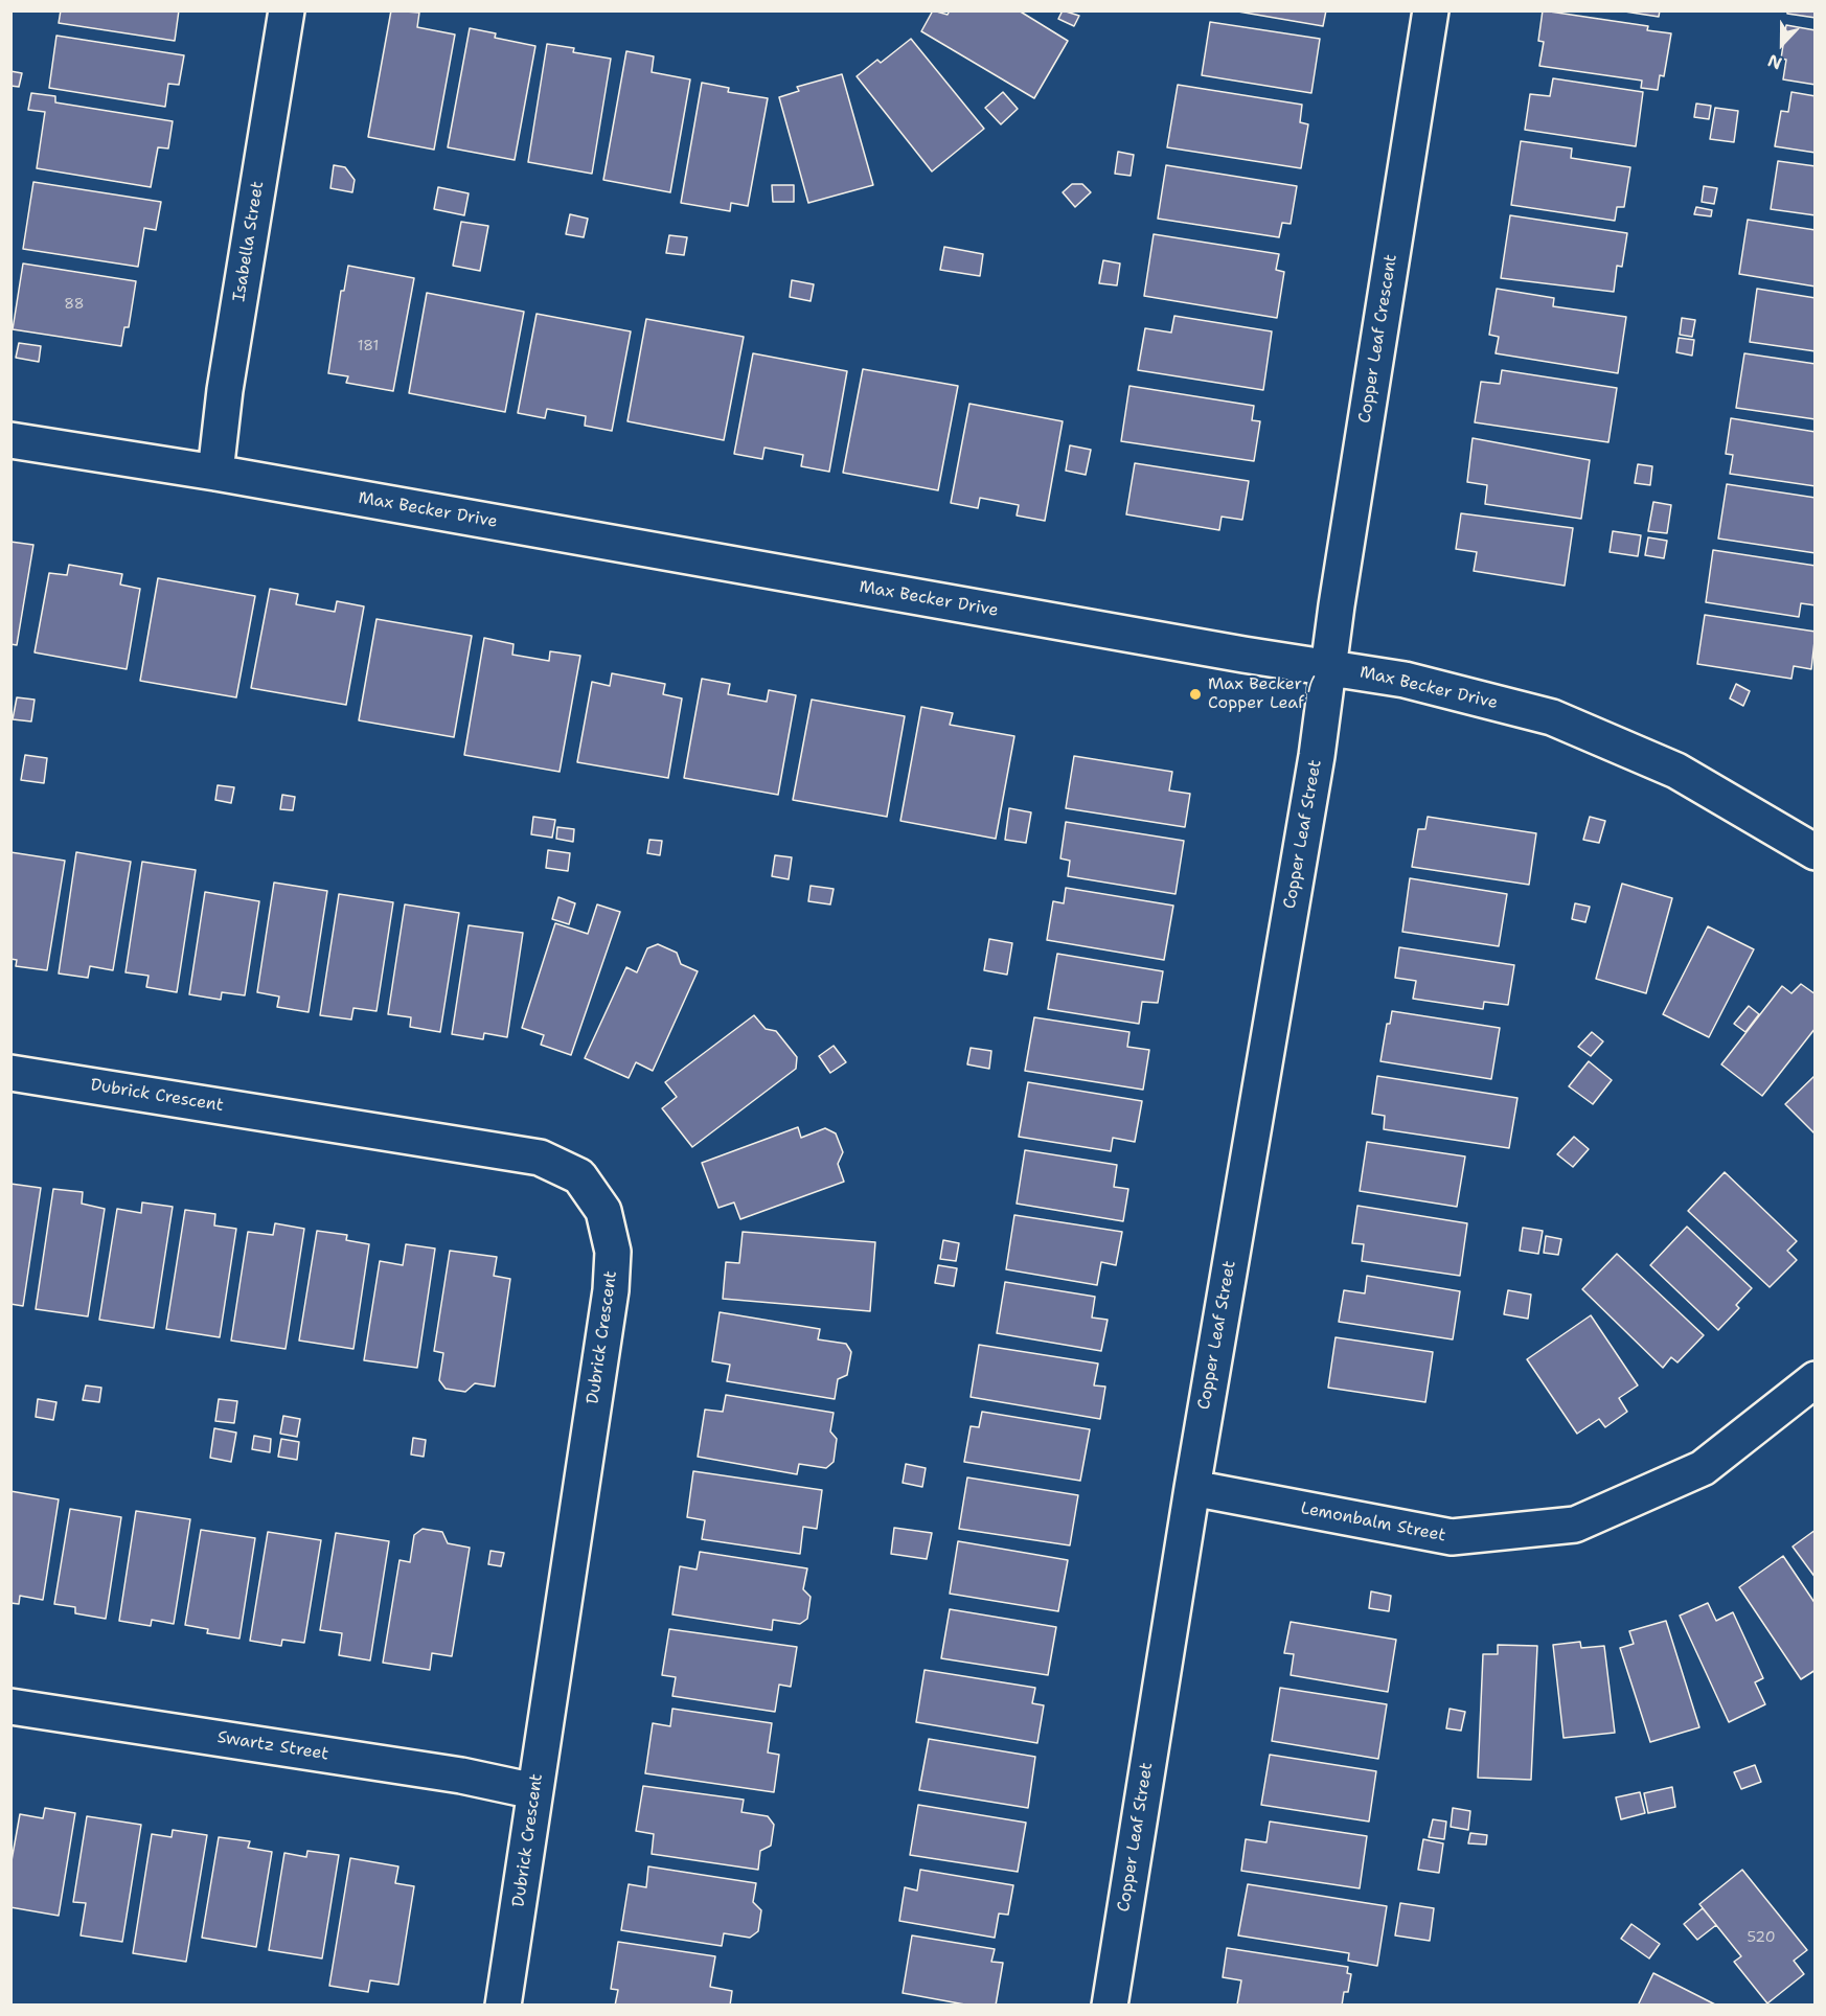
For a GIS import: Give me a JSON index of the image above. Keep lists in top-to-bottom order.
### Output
{
  "streets": {
    "street": [
      "Isabella Street",
      "Copper Leaf Crescent",
      "Max Becker Drive",
      "Copper Leaf Street",
      "Dubrick Crescent",
      "Lemonbalm Street",
      "Swartz Street"
    ]
  },
  "crossings": [
    ["Isabella Street", "Max Becker Drive"],
    ["Copper Leaf Crescent", "Max Becker Drive"],
    ["Copper Leaf Crescent", "Copper Leaf Street"],
    ["Max Becker Drive", "Copper Leaf Street"],
    ["Copper Leaf Street", "Lemonbalm Street"],
    ["Dubrick Crescent", "Swartz Street"]
  ],
  "places": ["Max Becker / Copper Leaf"],
  "house_numbers": ["88", "181", "520"],
  "north": "bottom"
}
